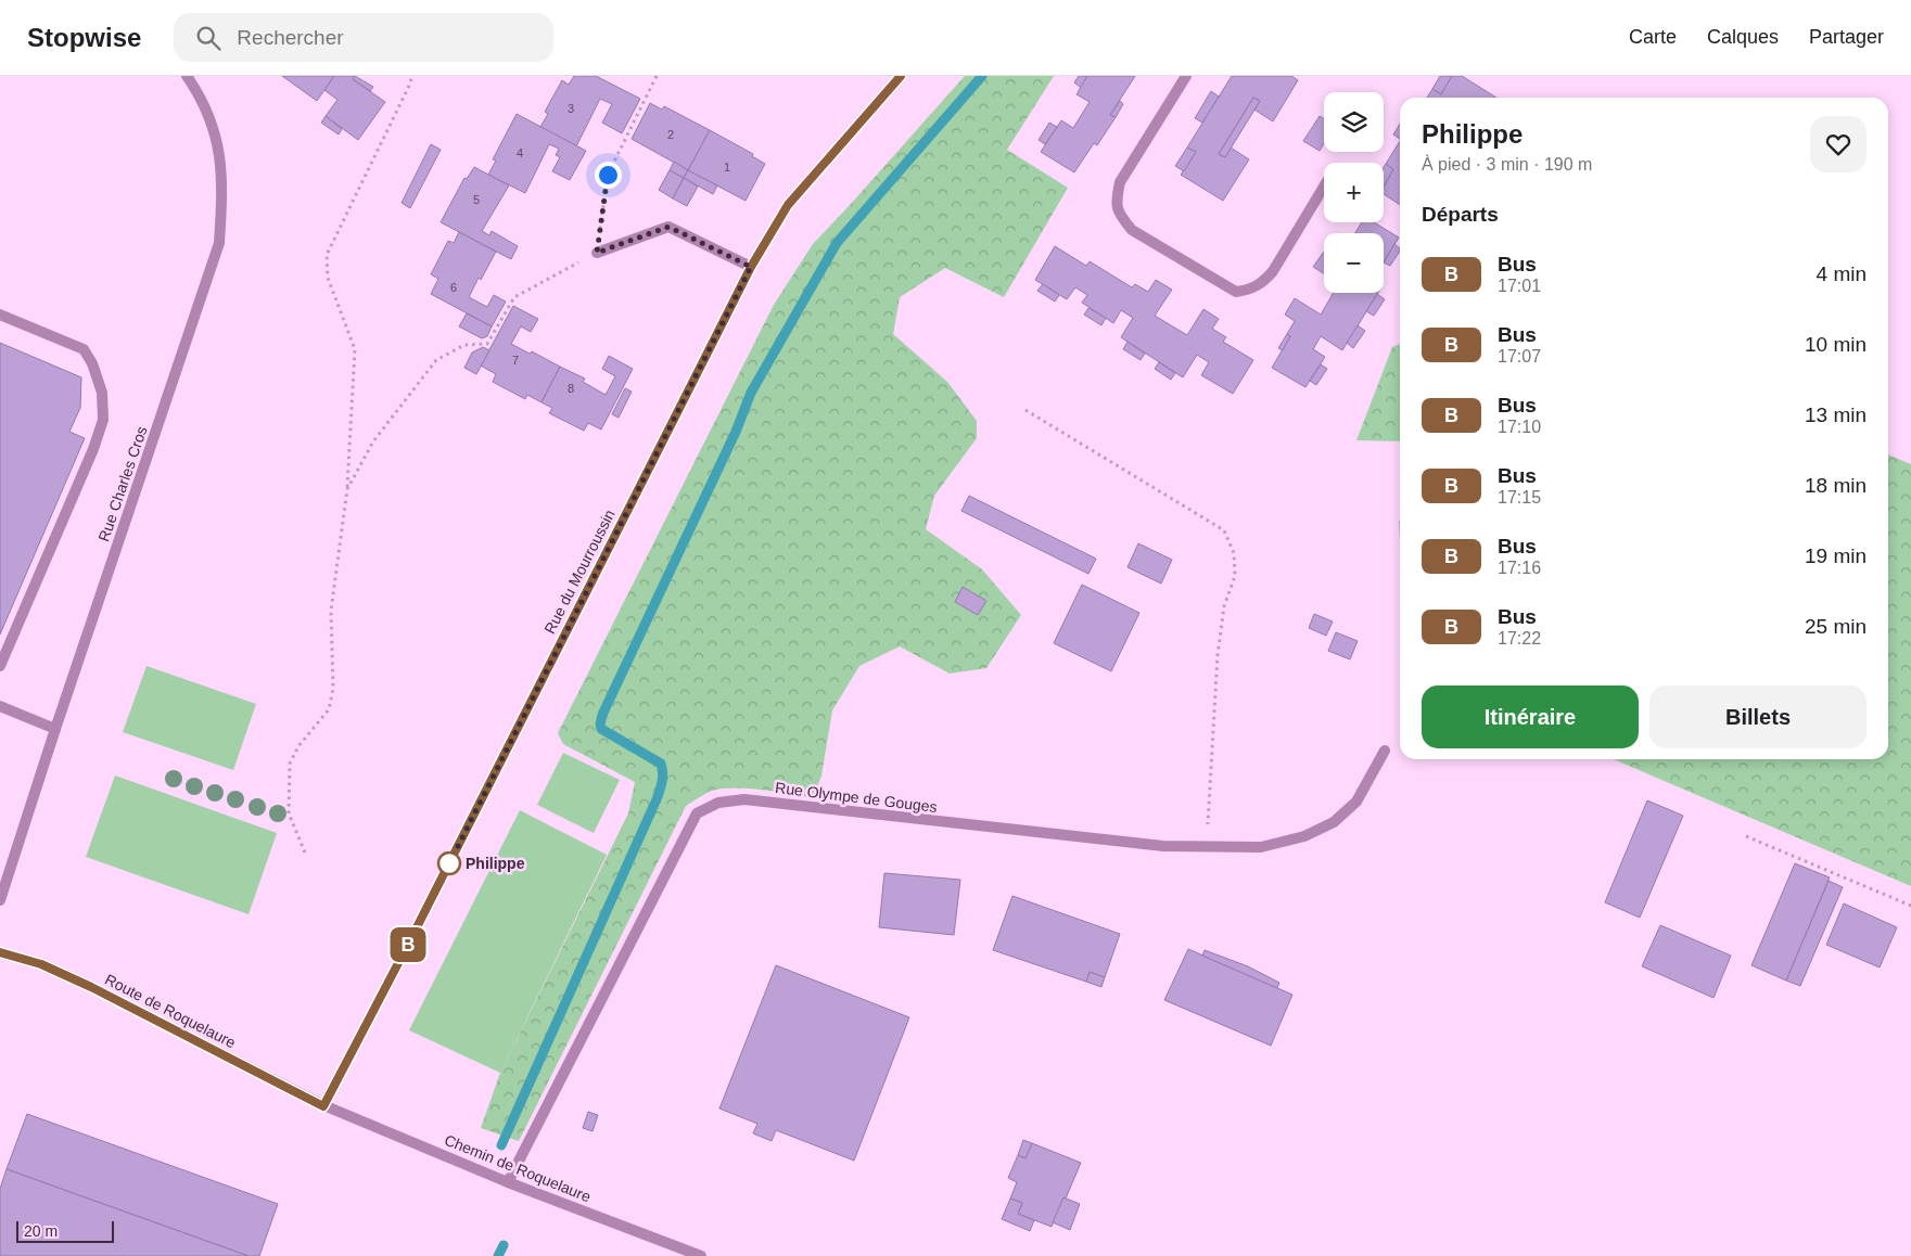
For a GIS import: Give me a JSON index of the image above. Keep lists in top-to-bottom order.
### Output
{
  "streets": {
    "street": [
      "Rue Charles Cros",
      "Rue du Mourroussin",
      "Rue Olympe de Gouges",
      "Route de Roquelaure",
      "Chemin de Roquelaure"
    ]
  },
  "crossings": [
    ["Rue du Mourroussin", "Route de Roquelaure"],
    ["Rue du Mourroussin", "Chemin de Roquelaure"],
    ["Rue Olympe de Gouges", "Chemin de Roquelaure"],
    ["Route de Roquelaure", "Chemin de Roquelaure"]
  ],
  "places": ["Philippe"],
  "lines": ["bus line B"],
  "house_numbers": [
    "3",
    "2",
    "4",
    "1",
    "5",
    "6",
    "7",
    "8"
  ],
  "scale_bar": "20 m",
  "page": {
    "header": "Stopwise",
    "search": "Rechercher",
    "nav": ["Carte", "Calques", "Partager"],
    "on_map": "B",
    "map_buttons": ["+", "−"],
    "heading": [
      ["Philippe", "À pied · 3 min · 190 m"],
      "Départs"
    ],
    "list": [
      {
        "mark": "B",
        "name": "Bus",
        "note": "17:01",
        "value": "4 min"
      },
      {
        "mark": "B",
        "name": "Bus",
        "note": "17:07",
        "value": "10 min"
      },
      {
        "mark": "B",
        "name": "Bus",
        "note": "17:10",
        "value": "13 min"
      },
      {
        "mark": "B",
        "name": "Bus",
        "note": "17:15",
        "value": "18 min"
      },
      {
        "mark": "B",
        "name": "Bus",
        "note": "17:16",
        "value": "19 min"
      },
      {
        "mark": "B",
        "name": "Bus",
        "note": "17:22",
        "value": "25 min"
      }
    ],
    "buttons": ["Itinéraire", "Billets"],
    "scale": "20 m"
  }
}
